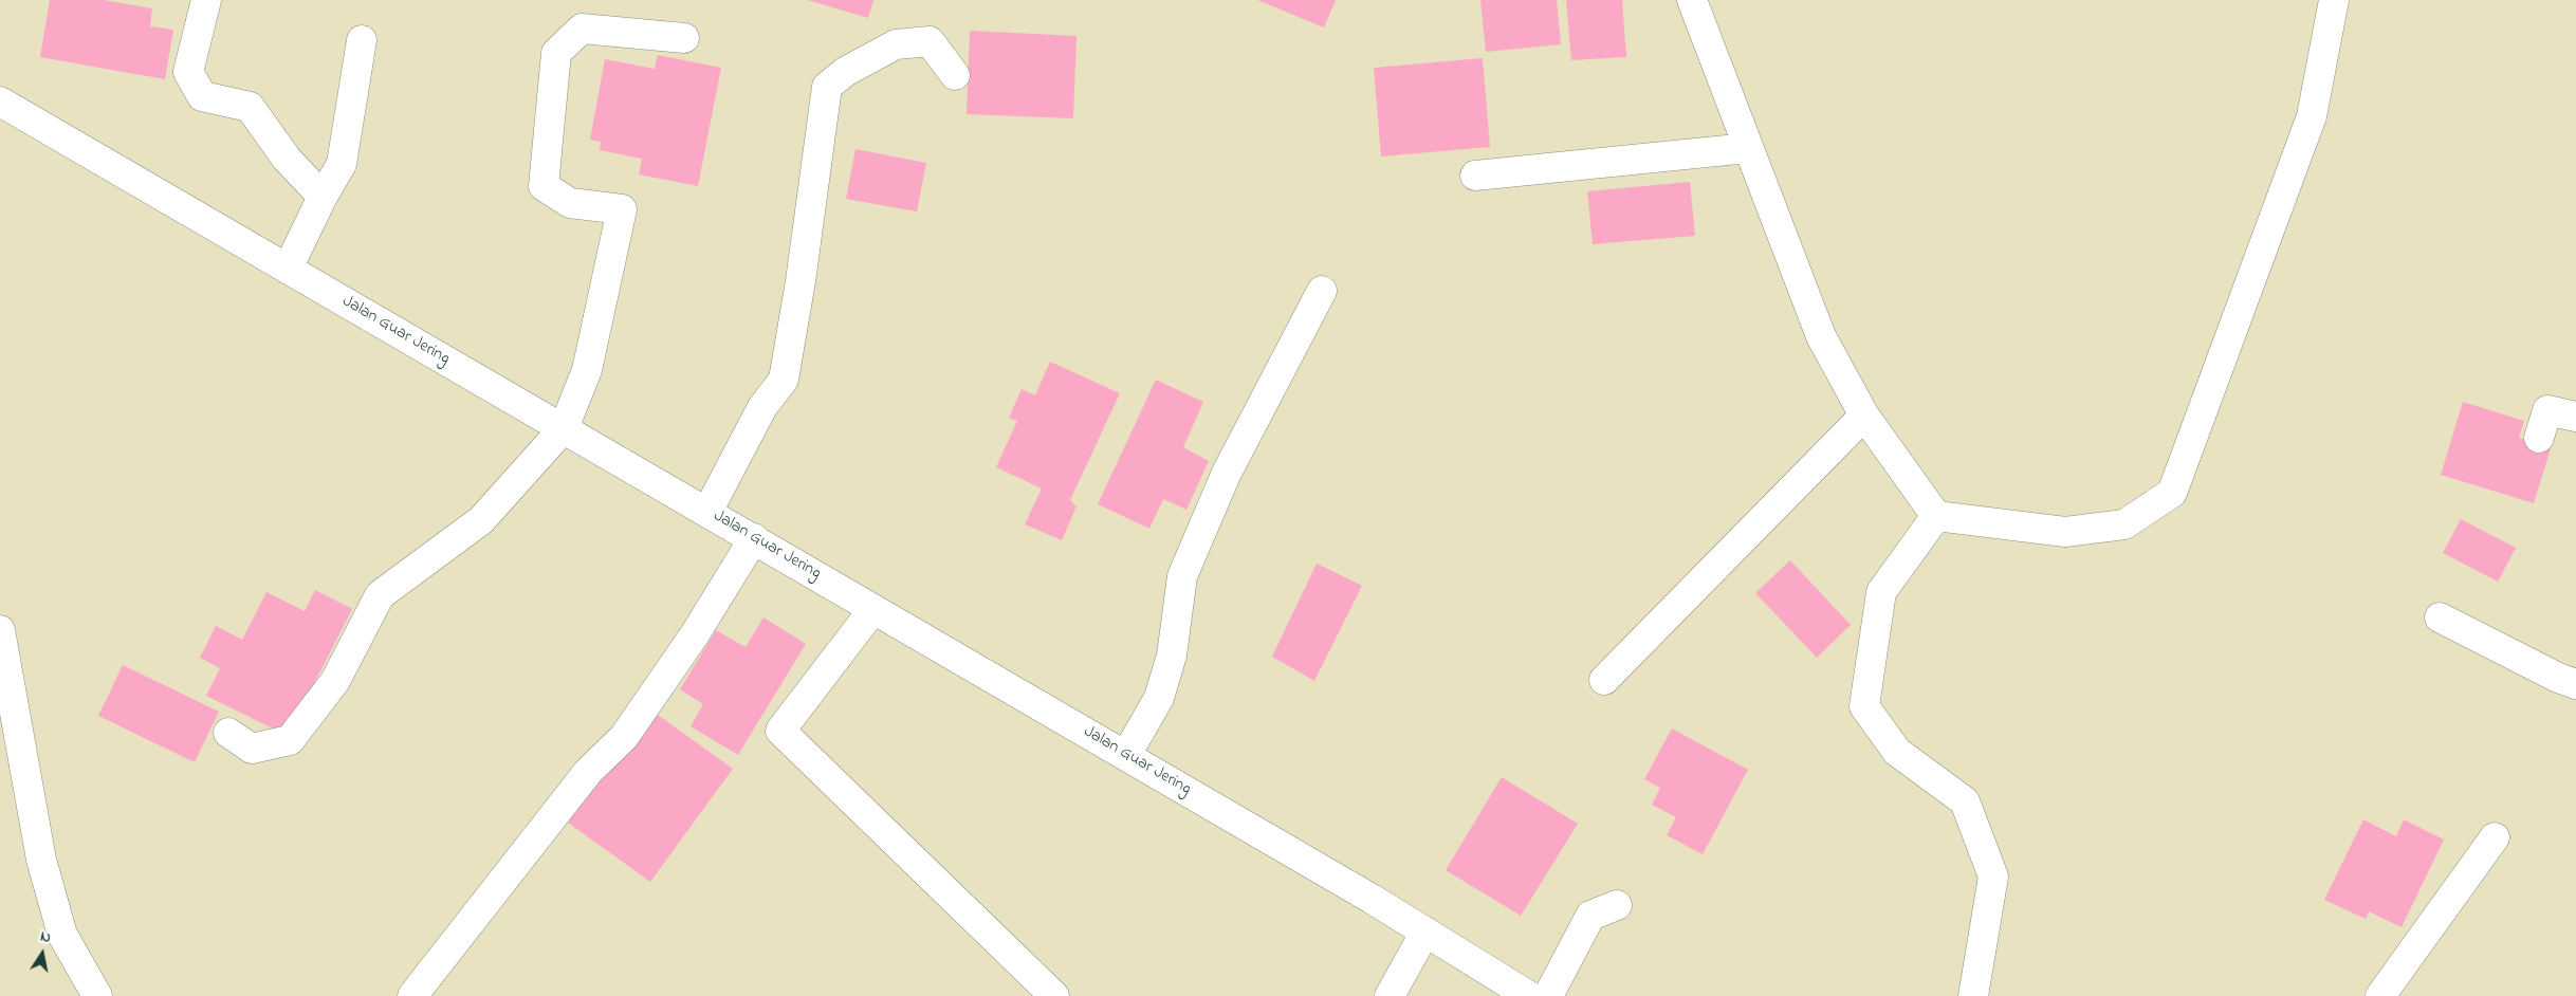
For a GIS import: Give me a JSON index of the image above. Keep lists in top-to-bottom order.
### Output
{
  "streets": {
    "street": ["Jalan Guar Jering"]
  },
  "north": "top"
}
